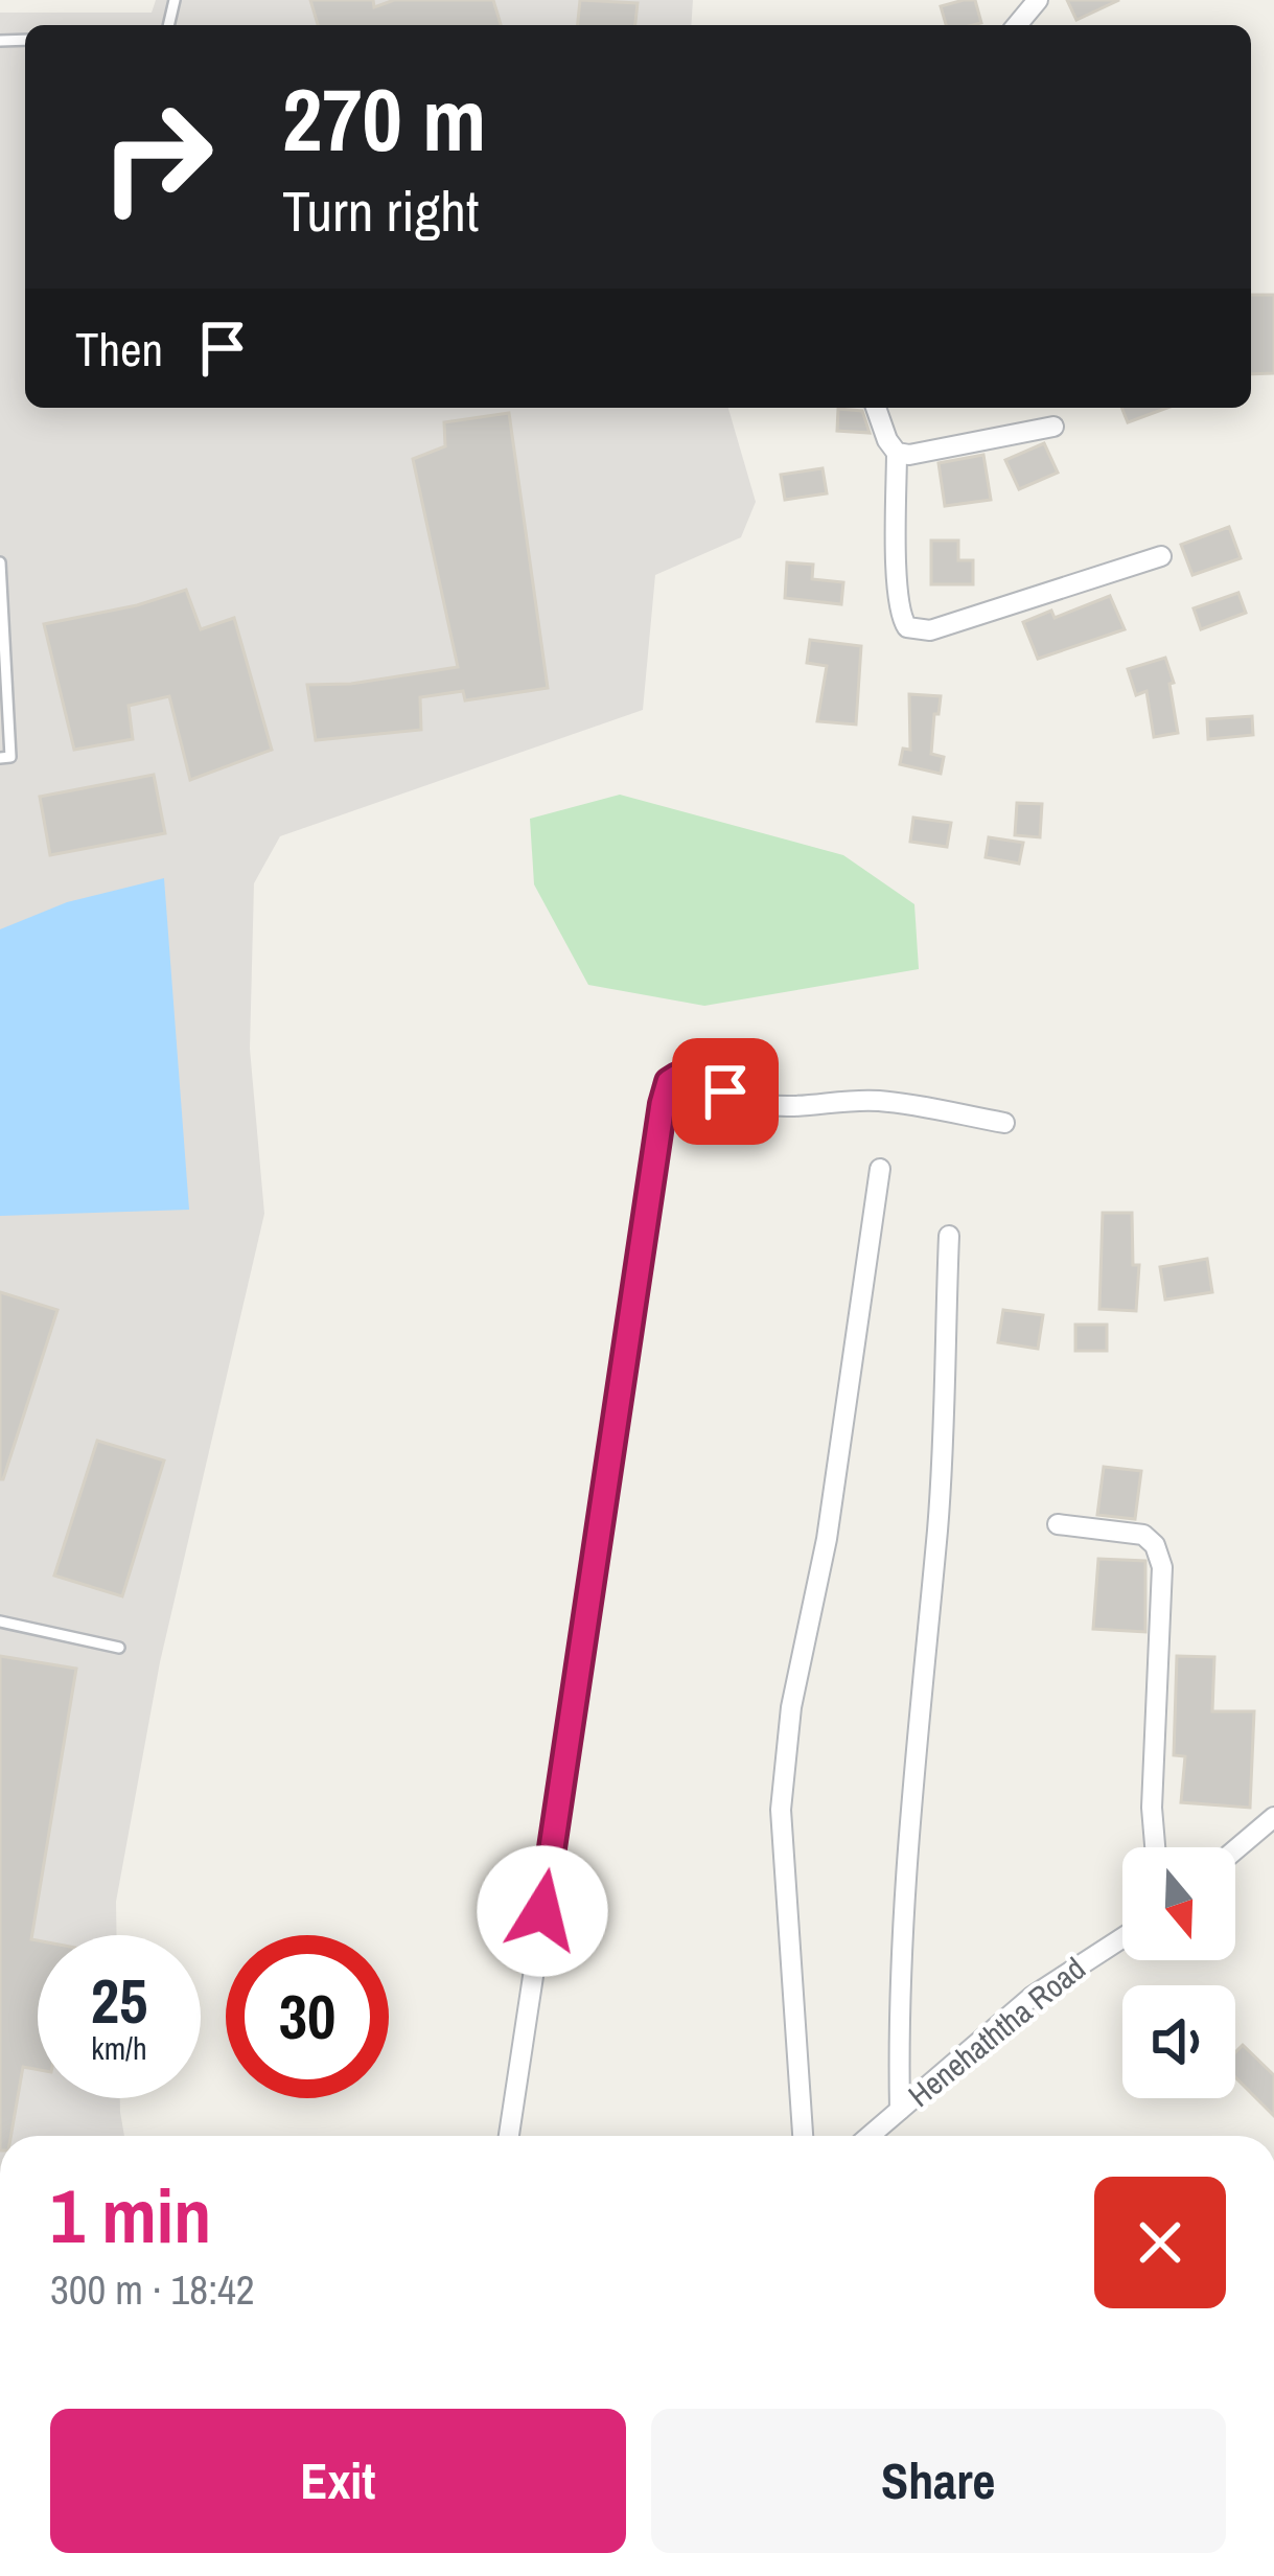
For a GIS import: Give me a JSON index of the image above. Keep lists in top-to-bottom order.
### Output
{
  "streets": {
    "street": ["Henehaththa Road"]
  },
  "north": "bottom",
  "page": {
    "turn": ["270 m", "Turn right"],
    "then": "Then",
    "speed": "25 km/h",
    "limit": "30",
    "heading": ["1 min", "300 m · 18:42"],
    "buttons": ["Exit", "Share"]
  }
}
